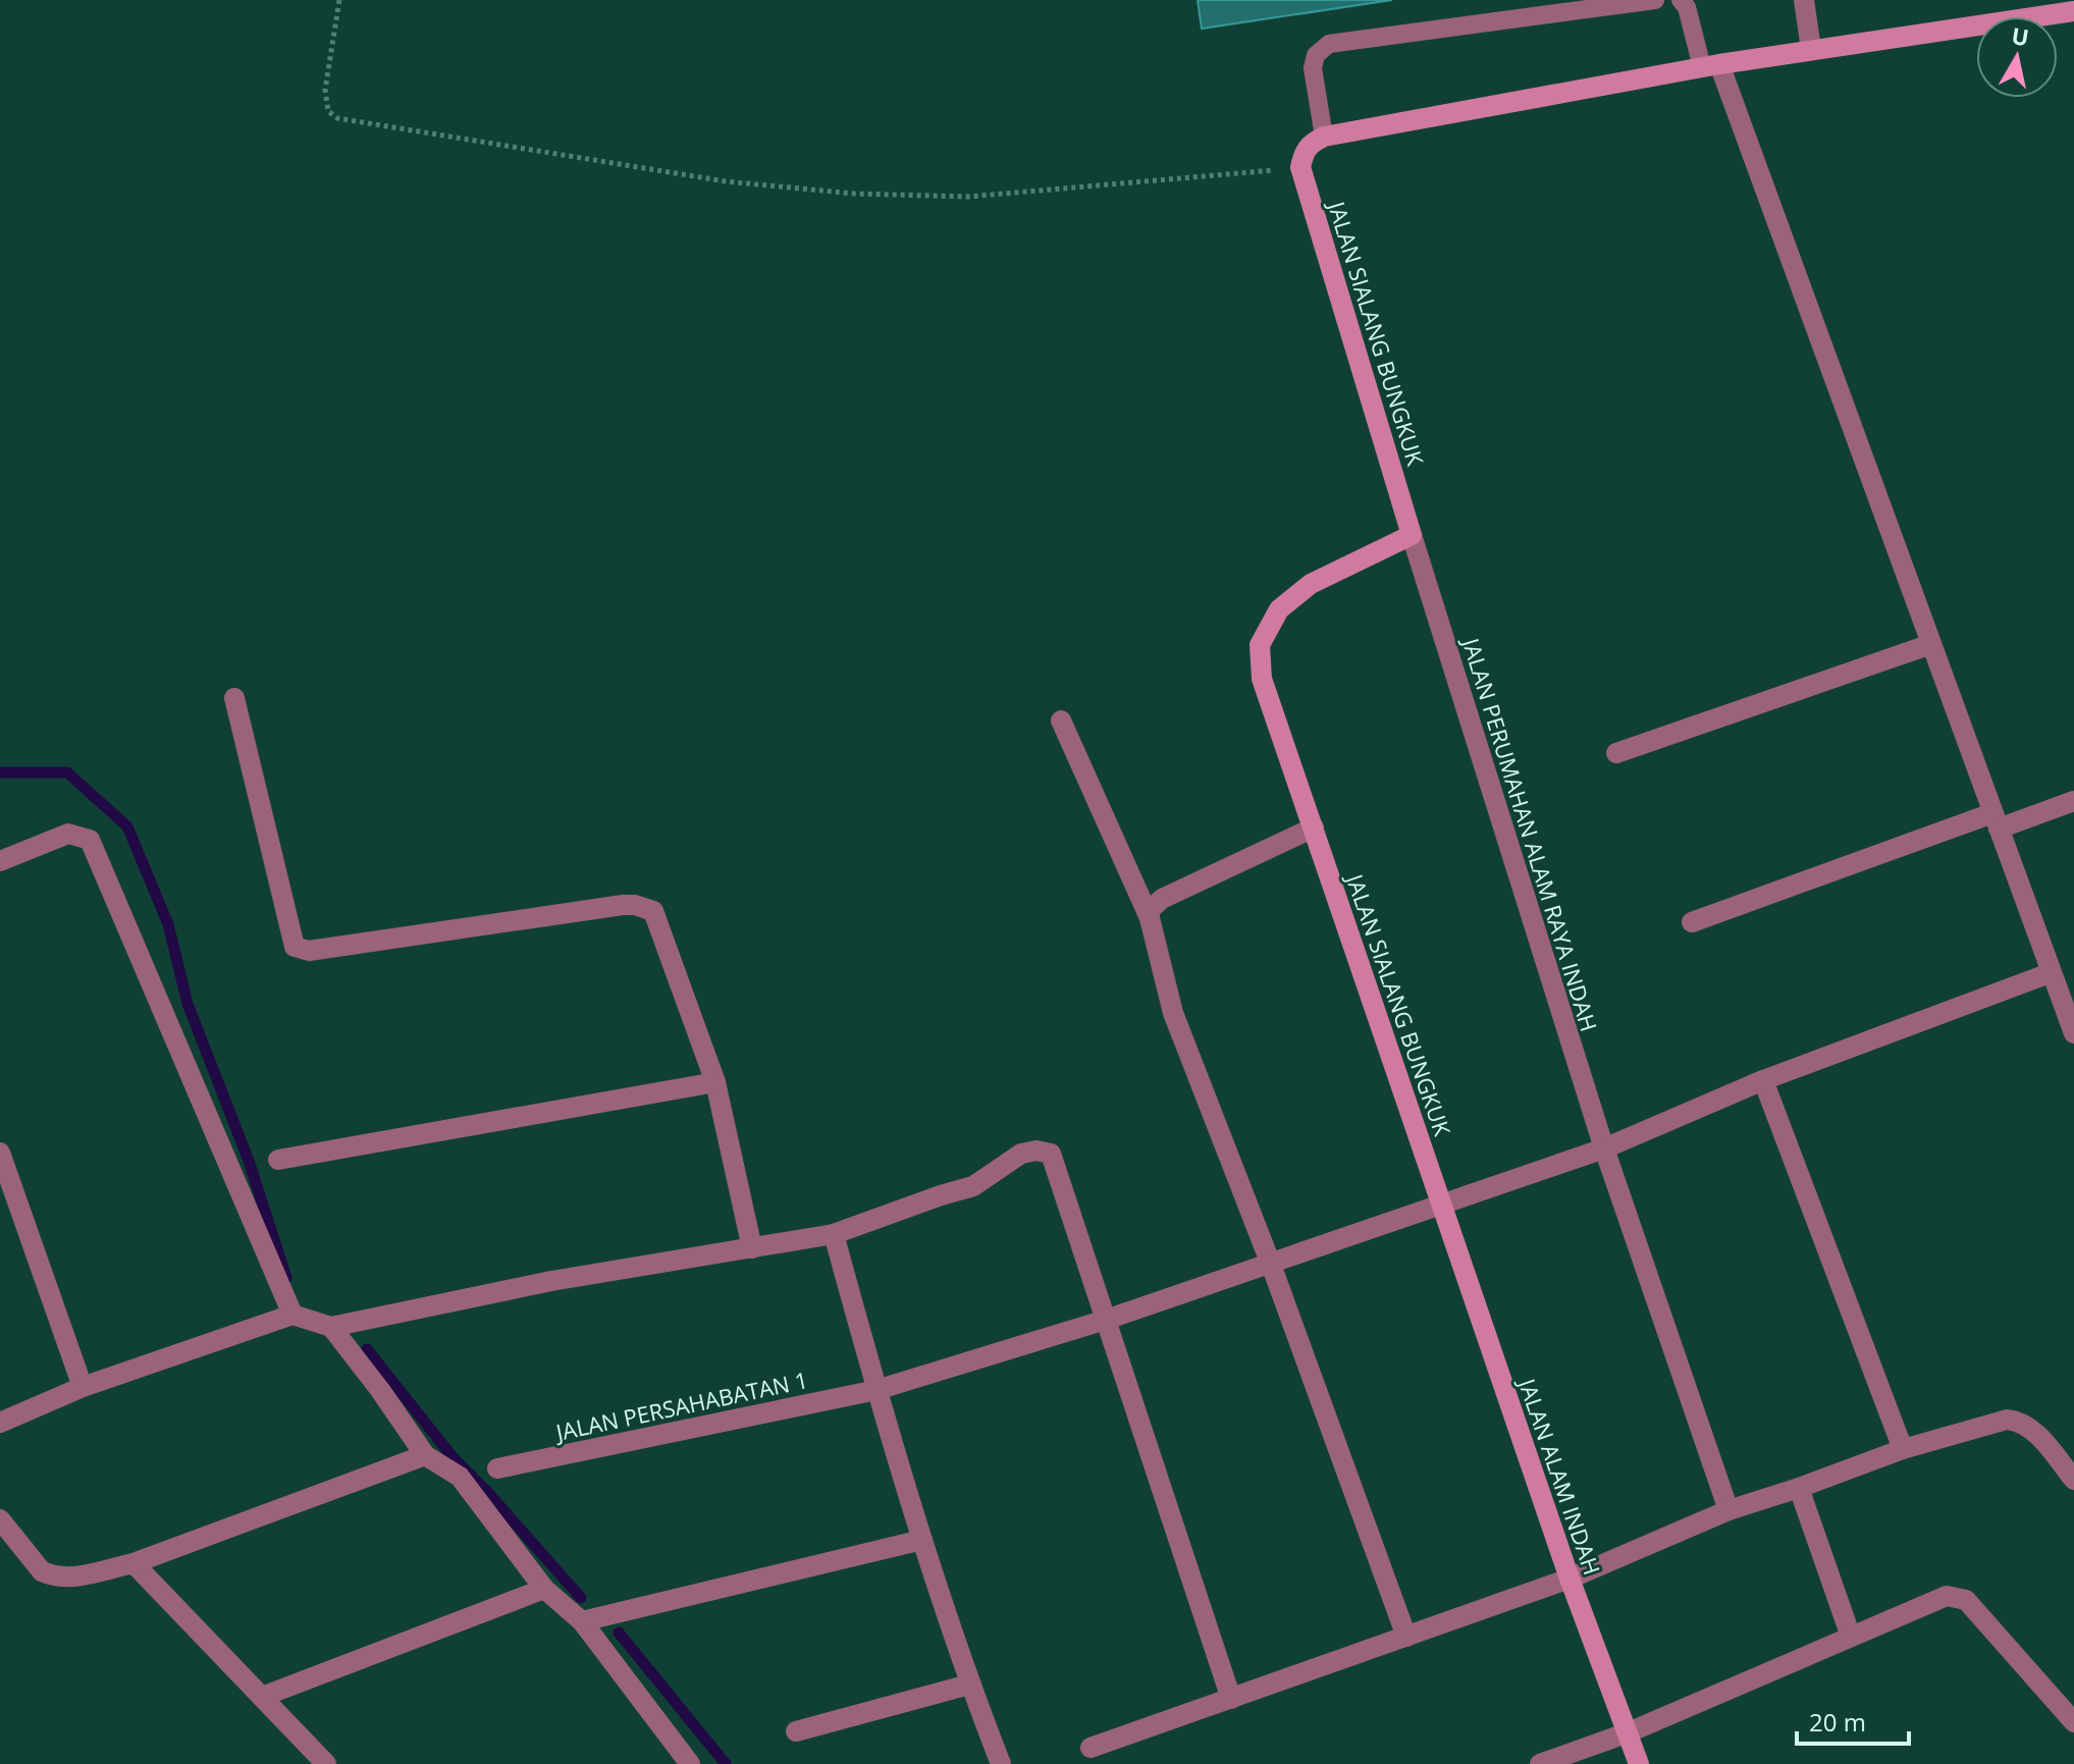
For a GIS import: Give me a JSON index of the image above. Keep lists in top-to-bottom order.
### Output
{
  "streets": {
    "street": [
      "JALAN SIALANG BUNGKUK",
      "JALAN PERUMAHAN ALAM RAYA INDAH",
      "JALAN PERSAHABATAN 1",
      "JALAN ALAM INDAH"
    ]
  },
  "crossings": [
    ["JALAN SIALANG BUNGKUK", "JALAN PERUMAHAN ALAM RAYA INDAH"],
    ["JALAN SIALANG BUNGKUK", "JALAN ALAM INDAH"]
  ],
  "scale_bar": "20 m",
  "north": "top"
}
